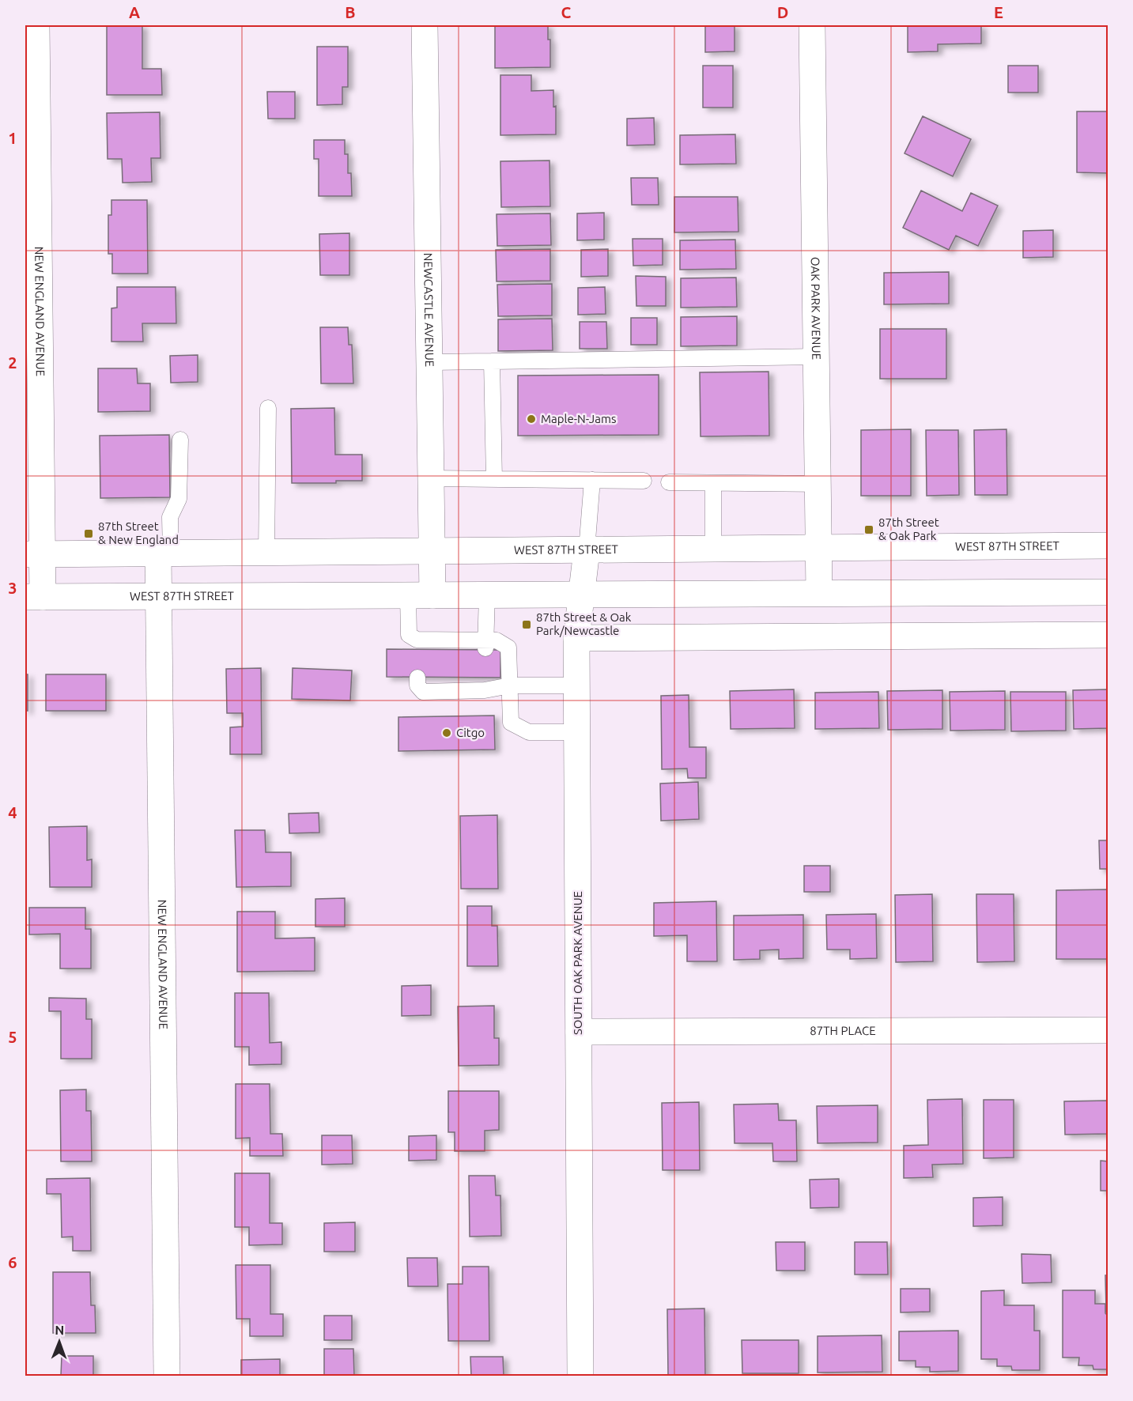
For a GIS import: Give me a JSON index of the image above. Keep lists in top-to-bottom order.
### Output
{
  "streets": {
    "street": [
      "OAK PARK AVENUE",
      "NEWCASTLE AVENUE",
      "NEW ENGLAND AVENUE",
      "WEST 87TH STREET",
      "SOUTH OAK PARK AVENUE",
      "87TH PLACE"
    ]
  },
  "crossings": [
    ["OAK PARK AVENUE", "WEST 87TH STREET"],
    ["NEWCASTLE AVENUE", "WEST 87TH STREET"],
    ["NEW ENGLAND AVENUE", "WEST 87TH STREET"],
    ["WEST 87TH STREET", "SOUTH OAK PARK AVENUE"],
    ["SOUTH OAK PARK AVENUE", "87TH PLACE"]
  ],
  "places": {
    "other": ["Maple-N-Jams", "Citgo"],
    "transit": ["87th Street & Oak Park", "87th Street & New England", "87th Street & Oak Park/Newcastle"]
  },
  "north": "top",
  "grid": {
    "columns": [
      "A",
      "B",
      "C",
      "D",
      "E"
    ],
    "rows": [
      "1",
      "2",
      "3",
      "4",
      "5",
      "6"
    ]
  }
}
